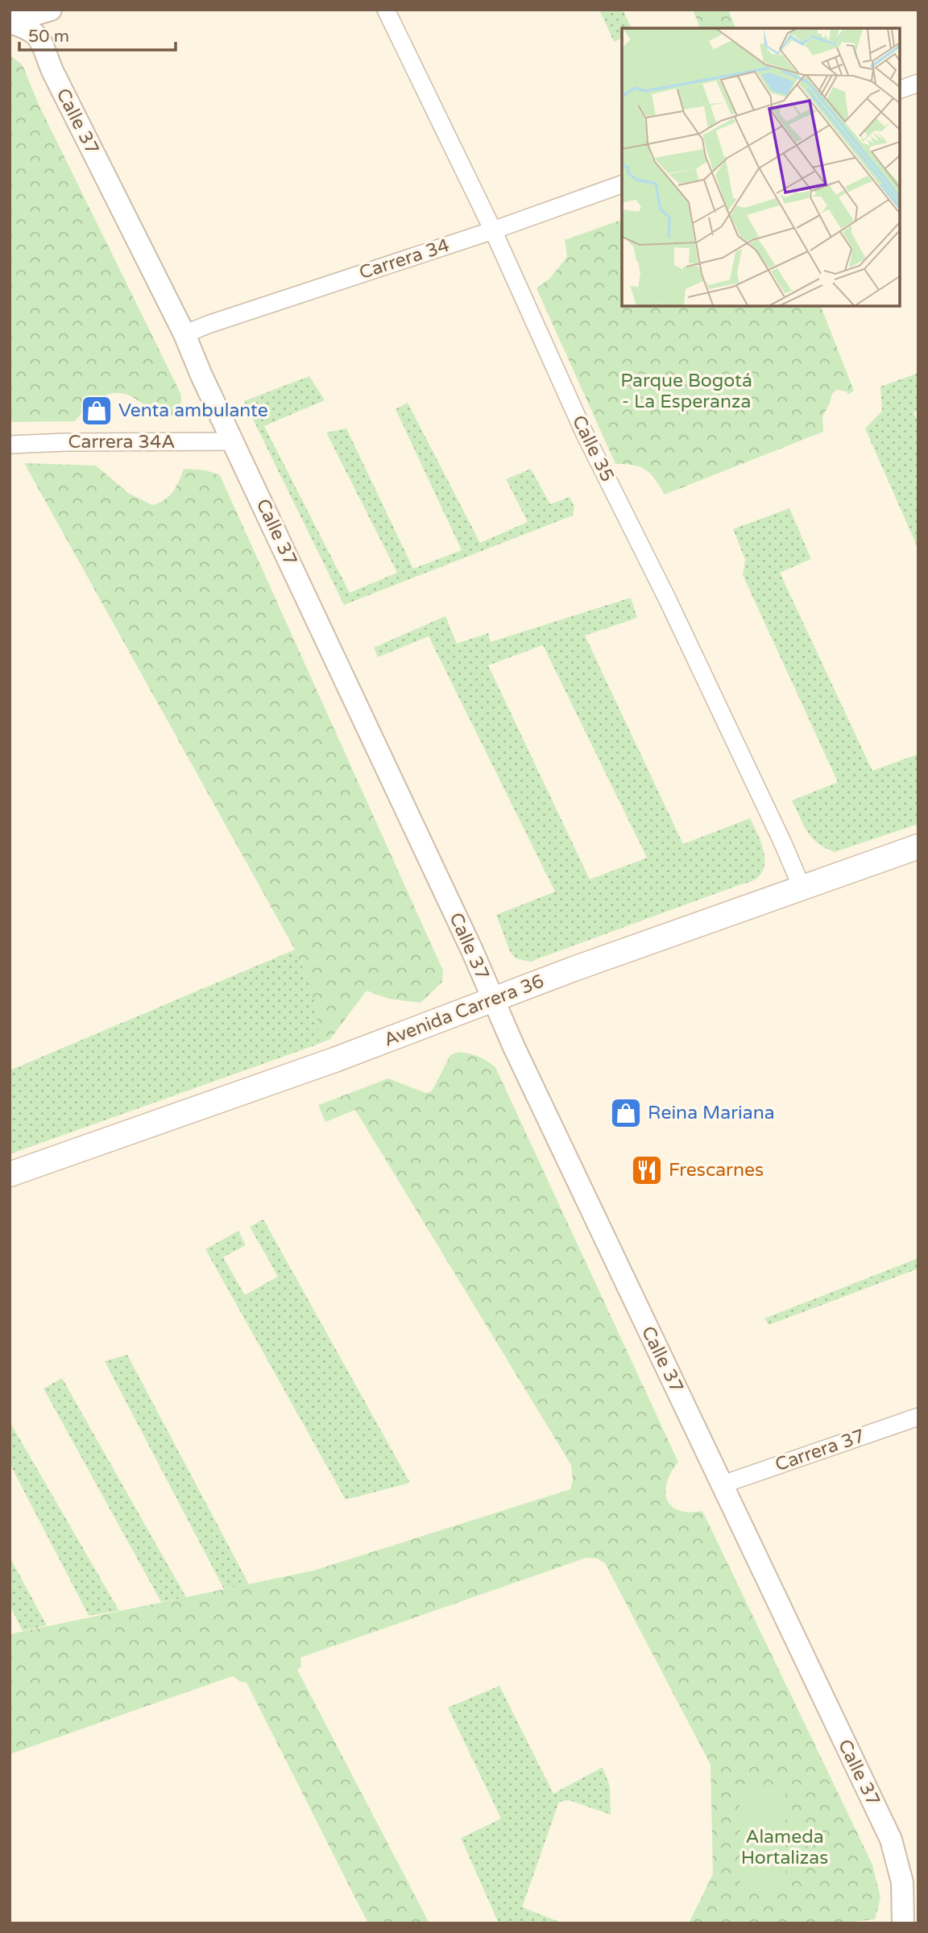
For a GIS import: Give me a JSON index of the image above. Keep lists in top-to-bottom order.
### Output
{
  "streets": {
    "main road": ["Avenida Carrera 36"],
    "street": [
      "Calle 37",
      "Carrera 34",
      "Carrera 34A",
      "Calle 35",
      "Carrera 37"
    ]
  },
  "crossings": [
    ["Calle 37", "Carrera 34"],
    ["Calle 37", "Carrera 34A"],
    ["Calle 37", "Avenida Carrera 36"],
    ["Calle 37", "Carrera 37"],
    ["Carrera 34", "Calle 35"],
    ["Calle 35", "Avenida Carrera 36"]
  ],
  "parks": ["Parque Bogotá - La Esperanza", "Alameda Hortalizas"],
  "places": {
    "shop": ["Venta ambulante", "Reina Mariana"],
    "restaurant": ["Frescarnes"]
  },
  "scale_bar": "50 m"
}
